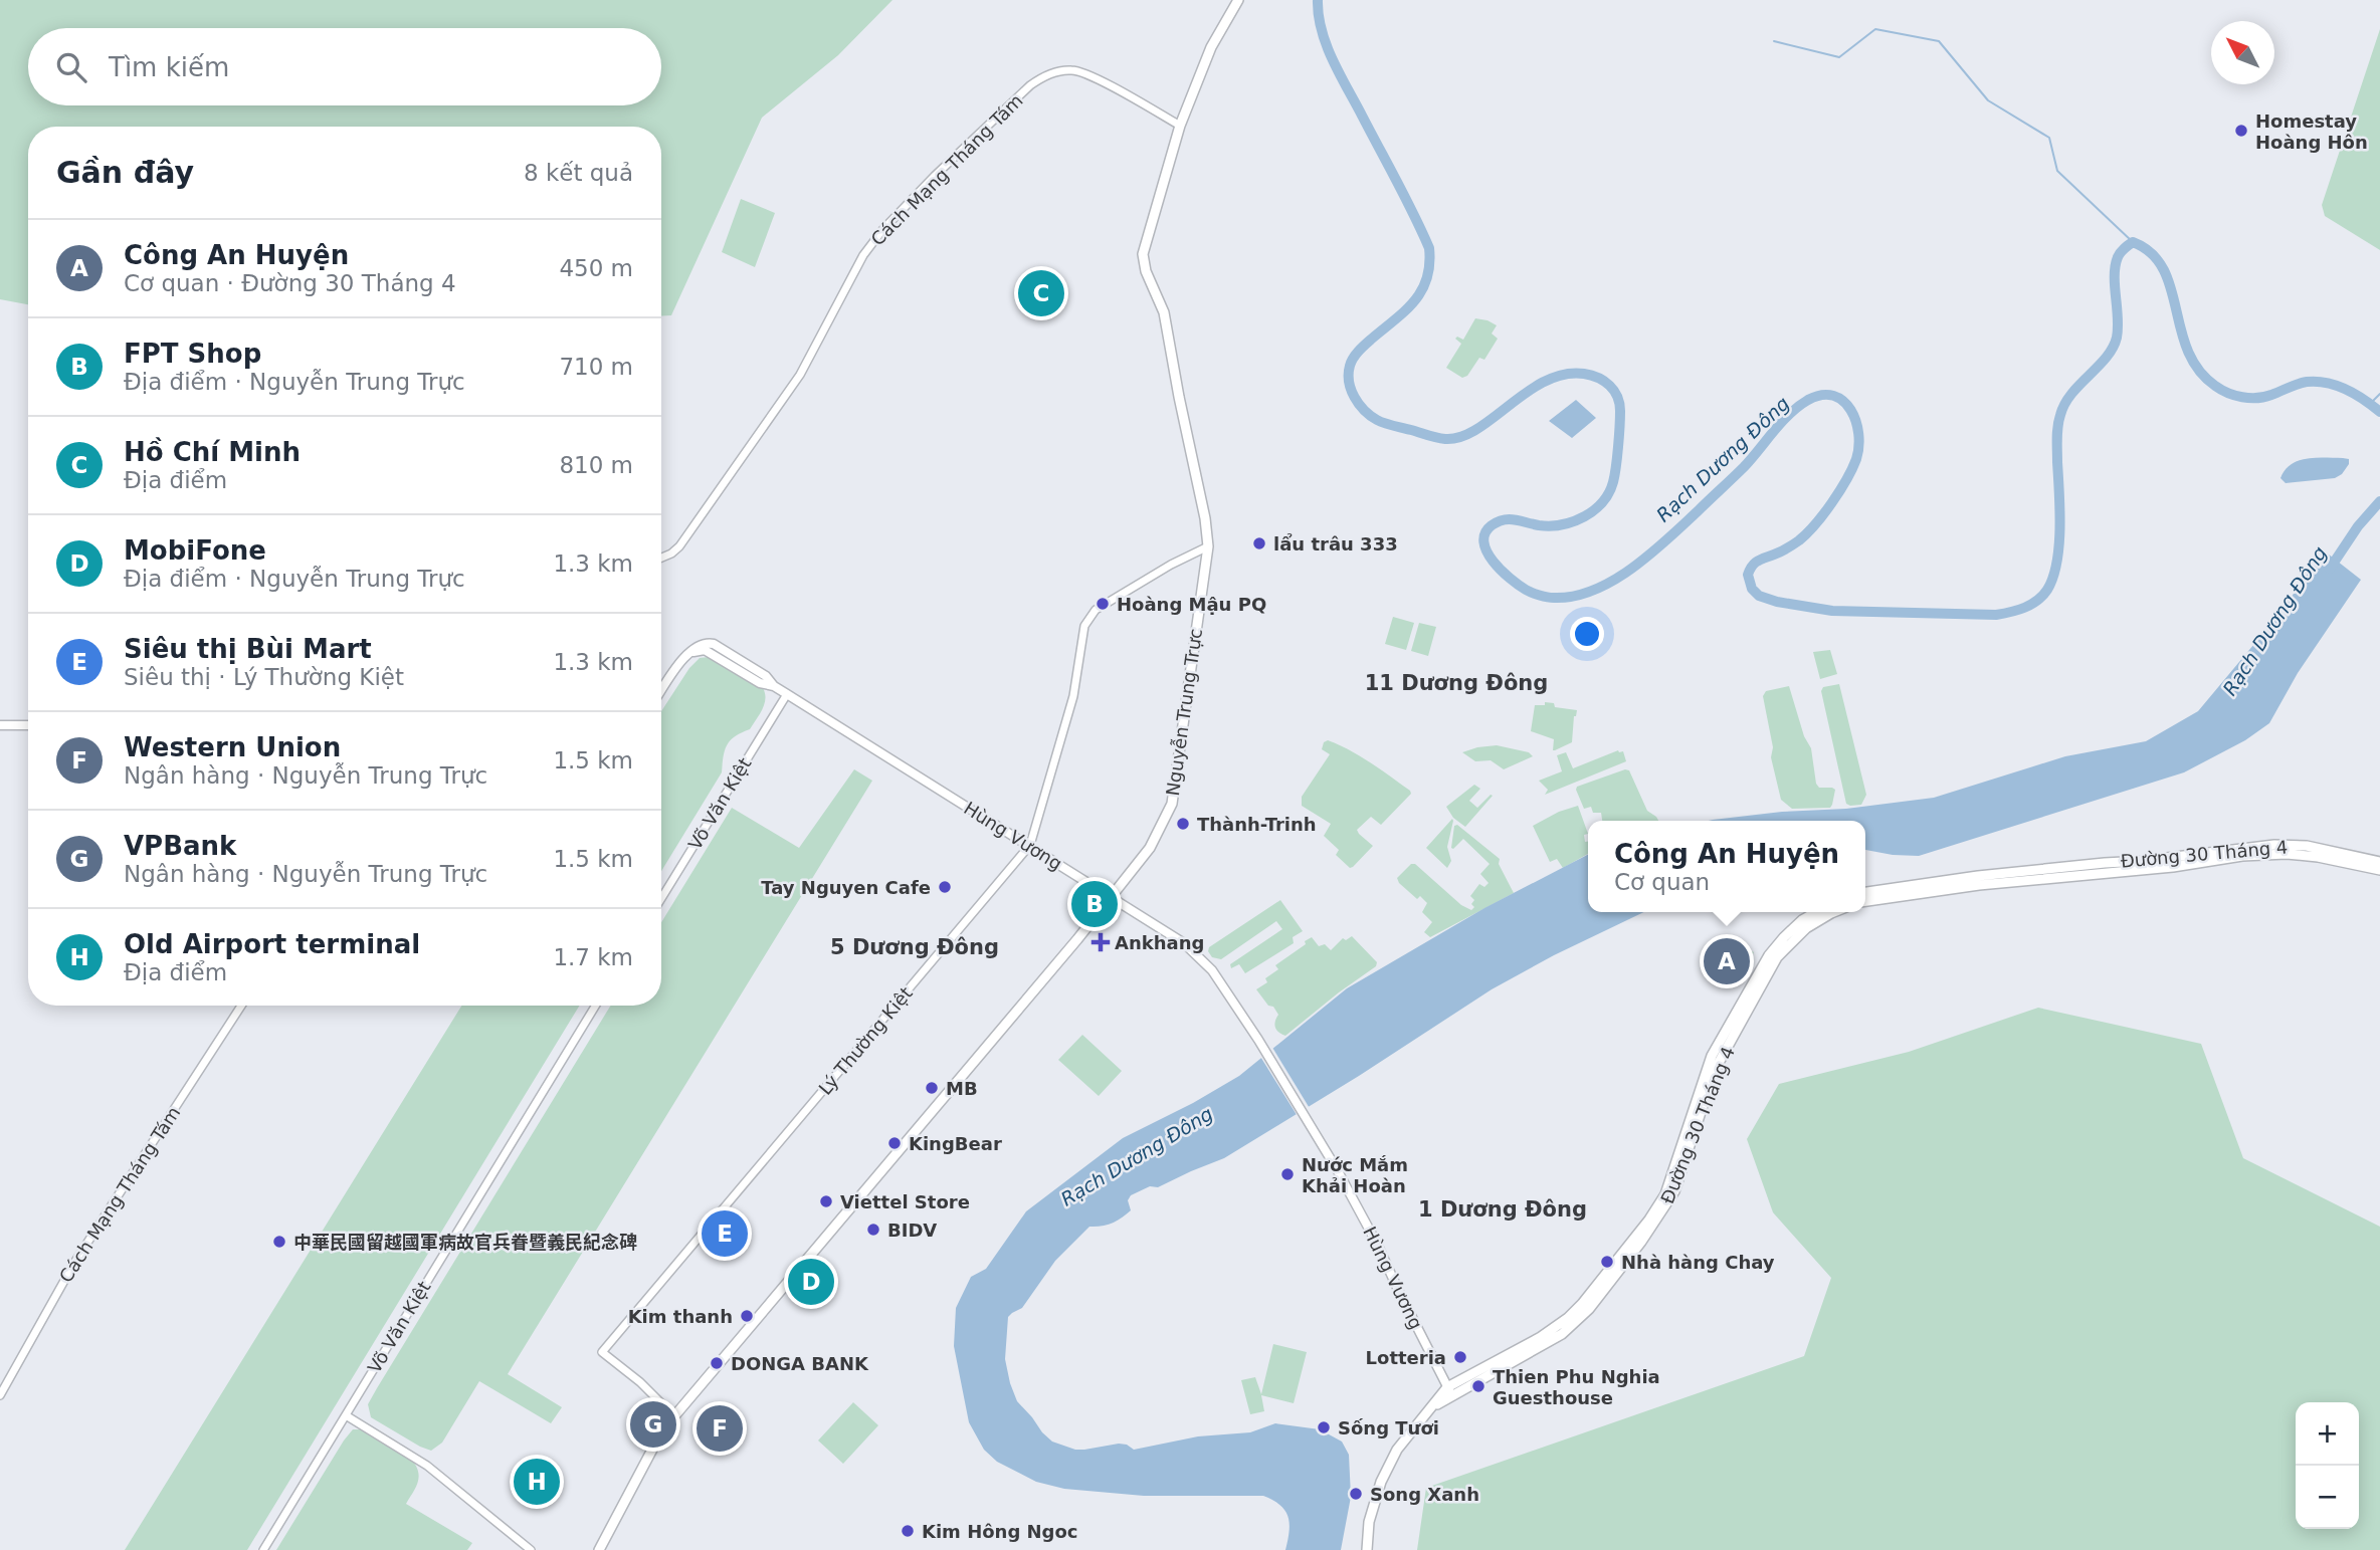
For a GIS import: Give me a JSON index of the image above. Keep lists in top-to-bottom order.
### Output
{
  "streets": {
    "main road": ["Nguyễn Trung Trực", "Hùng Vương", "Đường 30 Tháng 4"],
    "street": ["Cách Mạng Tháng Tám", "Võ Văn Kiệt", "Lý Thường Kiệt"]
  },
  "crossings": [
    ["Cách Mạng Tháng Tám", "Nguyễn Trung Trực"],
    ["Nguyễn Trung Trực", "Hùng Vương"],
    ["Nguyễn Trung Trực", "Lý Thường Kiệt"],
    ["Võ Văn Kiệt", "Hùng Vương"],
    ["Hùng Vương", "Đường 30 Tháng 4"],
    ["Hùng Vương", "Lý Thường Kiệt"]
  ],
  "districts": ["11 Dương Đông", "5 Dương Đông", "1 Dương Đông"],
  "water": ["Rạch Dương Đông"],
  "places": {
    "other": [
      "Homestay Hoàng Hôn",
      "lẩu trâu 333",
      "Hoàng Mậu PQ",
      "Thành-Trinh",
      "Tay Nguyen Cafe",
      "MB",
      "KingBear",
      "Nước Mắm Khải Hoàn",
      "Viettel Store",
      "BIDV",
      "中華民國留越國軍病故官兵眷暨義民紀念碑",
      "Nhà hàng Chay",
      "Kim thanh",
      "Lotteria",
      "DONGA BANK",
      "Thien Phu Nghia Guesthouse",
      "Sống Tươi",
      "Song Xanh",
      "Kim Hông Ngoc"
    ],
    "health": ["Ankhang"]
  },
  "north": "top left",
  "page": {
    "search": "Tìm kiếm",
    "heading": ["Gần đây", "8 kết quả"],
    "list": [
      {
        "mark": "A",
        "name": "Công An Huyện",
        "note": "Cơ quan · Đường 30 Tháng 4",
        "value": "450 m"
      },
      {
        "mark": "B",
        "name": "FPT Shop",
        "note": "Địa điểm · Nguyễn Trung Trực",
        "value": "710 m"
      },
      {
        "mark": "C",
        "name": "Hồ Chí Minh",
        "note": "Địa điểm",
        "value": "810 m"
      },
      {
        "mark": "D",
        "name": "MobiFone",
        "note": "Địa điểm · Nguyễn Trung Trực",
        "value": "1.3 km"
      },
      {
        "mark": "E",
        "name": "Siêu thị Bùi Mart",
        "note": "Siêu thị · Lý Thường Kiệt",
        "value": "1.3 km"
      },
      {
        "mark": "F",
        "name": "Western Union",
        "note": "Ngân hàng · Nguyễn Trung Trực",
        "value": "1.5 km"
      },
      {
        "mark": "G",
        "name": "VPBank",
        "note": "Ngân hàng · Nguyễn Trung Trực",
        "value": "1.5 km"
      },
      {
        "mark": "H",
        "name": "Old Airport terminal",
        "note": "Địa điểm",
        "value": "1.7 km"
      }
    ],
    "pins": [
      "C",
      "B",
      "A",
      "E",
      "D",
      "G",
      "F",
      "H"
    ],
    "popup": ["Công An Huyện", "Cơ quan"],
    "map_buttons": ["+", "−"]
  }
}
